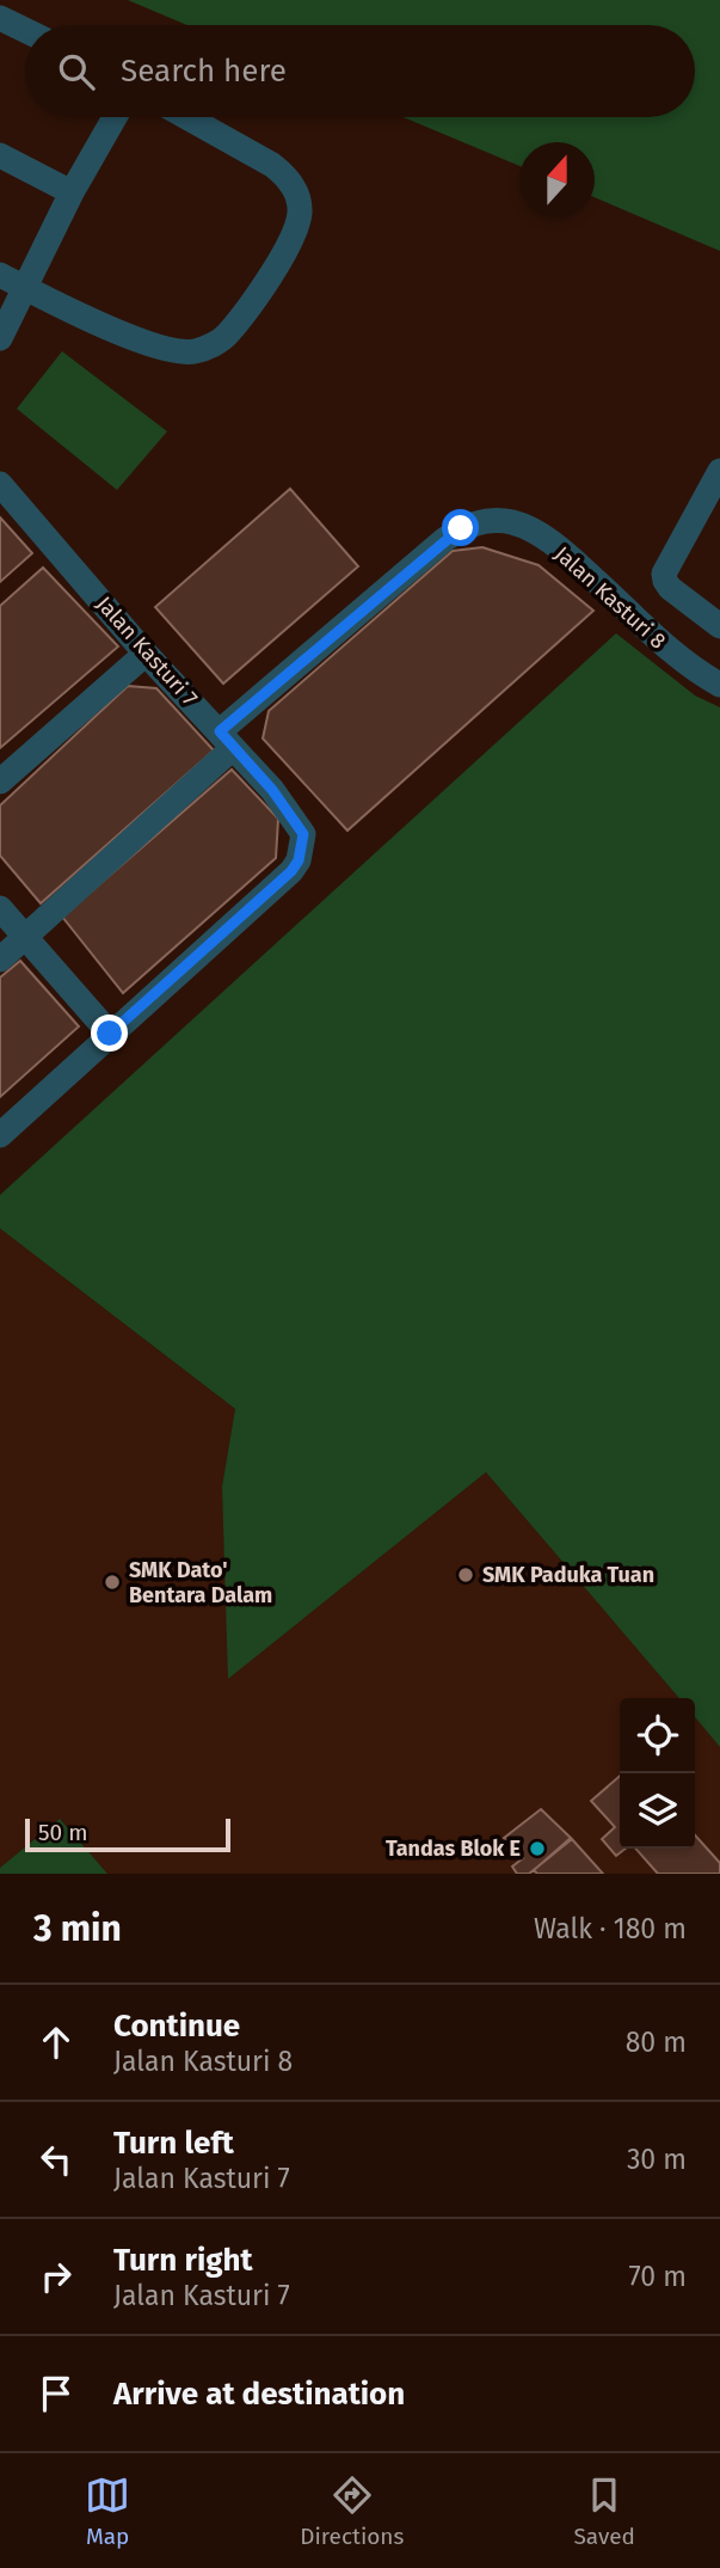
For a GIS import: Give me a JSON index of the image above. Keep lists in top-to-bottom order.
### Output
{
  "streets": {
    "street": ["Jalan Kasturi 8", "Jalan Kasturi 7"]
  },
  "crossings": [
    ["Jalan Kasturi 8", "Jalan Kasturi 7"]
  ],
  "places": ["SMK Paduka Tuan", "SMK Dato' Bentara Dalam", "Tandas Blok E"],
  "scale_bar": "50 m",
  "north": "top",
  "page": {
    "search": "Search here",
    "scale": "50 m",
    "heading": ["3 min", "Walk · 180 m"],
    "list": [
      ["Continue", "Jalan Kasturi 8", "80 m"],
      ["Turn left", "Jalan Kasturi 7", "30 m"],
      ["Turn right", "Jalan Kasturi 7", "70 m"],
      "Arrive at destination"
    ],
    "nav": ["Map", "Directions", "Saved"]
  }
}
